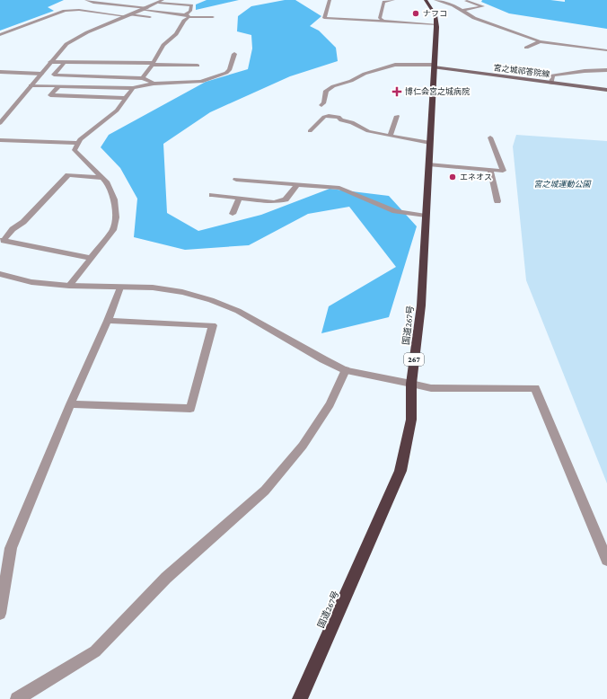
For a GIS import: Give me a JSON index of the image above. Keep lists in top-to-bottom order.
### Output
{
  "streets": {
    "highway": ["国道267号", "267"],
    "main road": ["宮之城祁答院線"]
  },
  "crossings": [
    ["宮之城祁答院線", "国道267号"]
  ],
  "parks": ["宮之城運動公園"],
  "places": {
    "other": ["ナフコ", "エネオス"],
    "health": ["博仁会宮之城病院"]
  }
}
